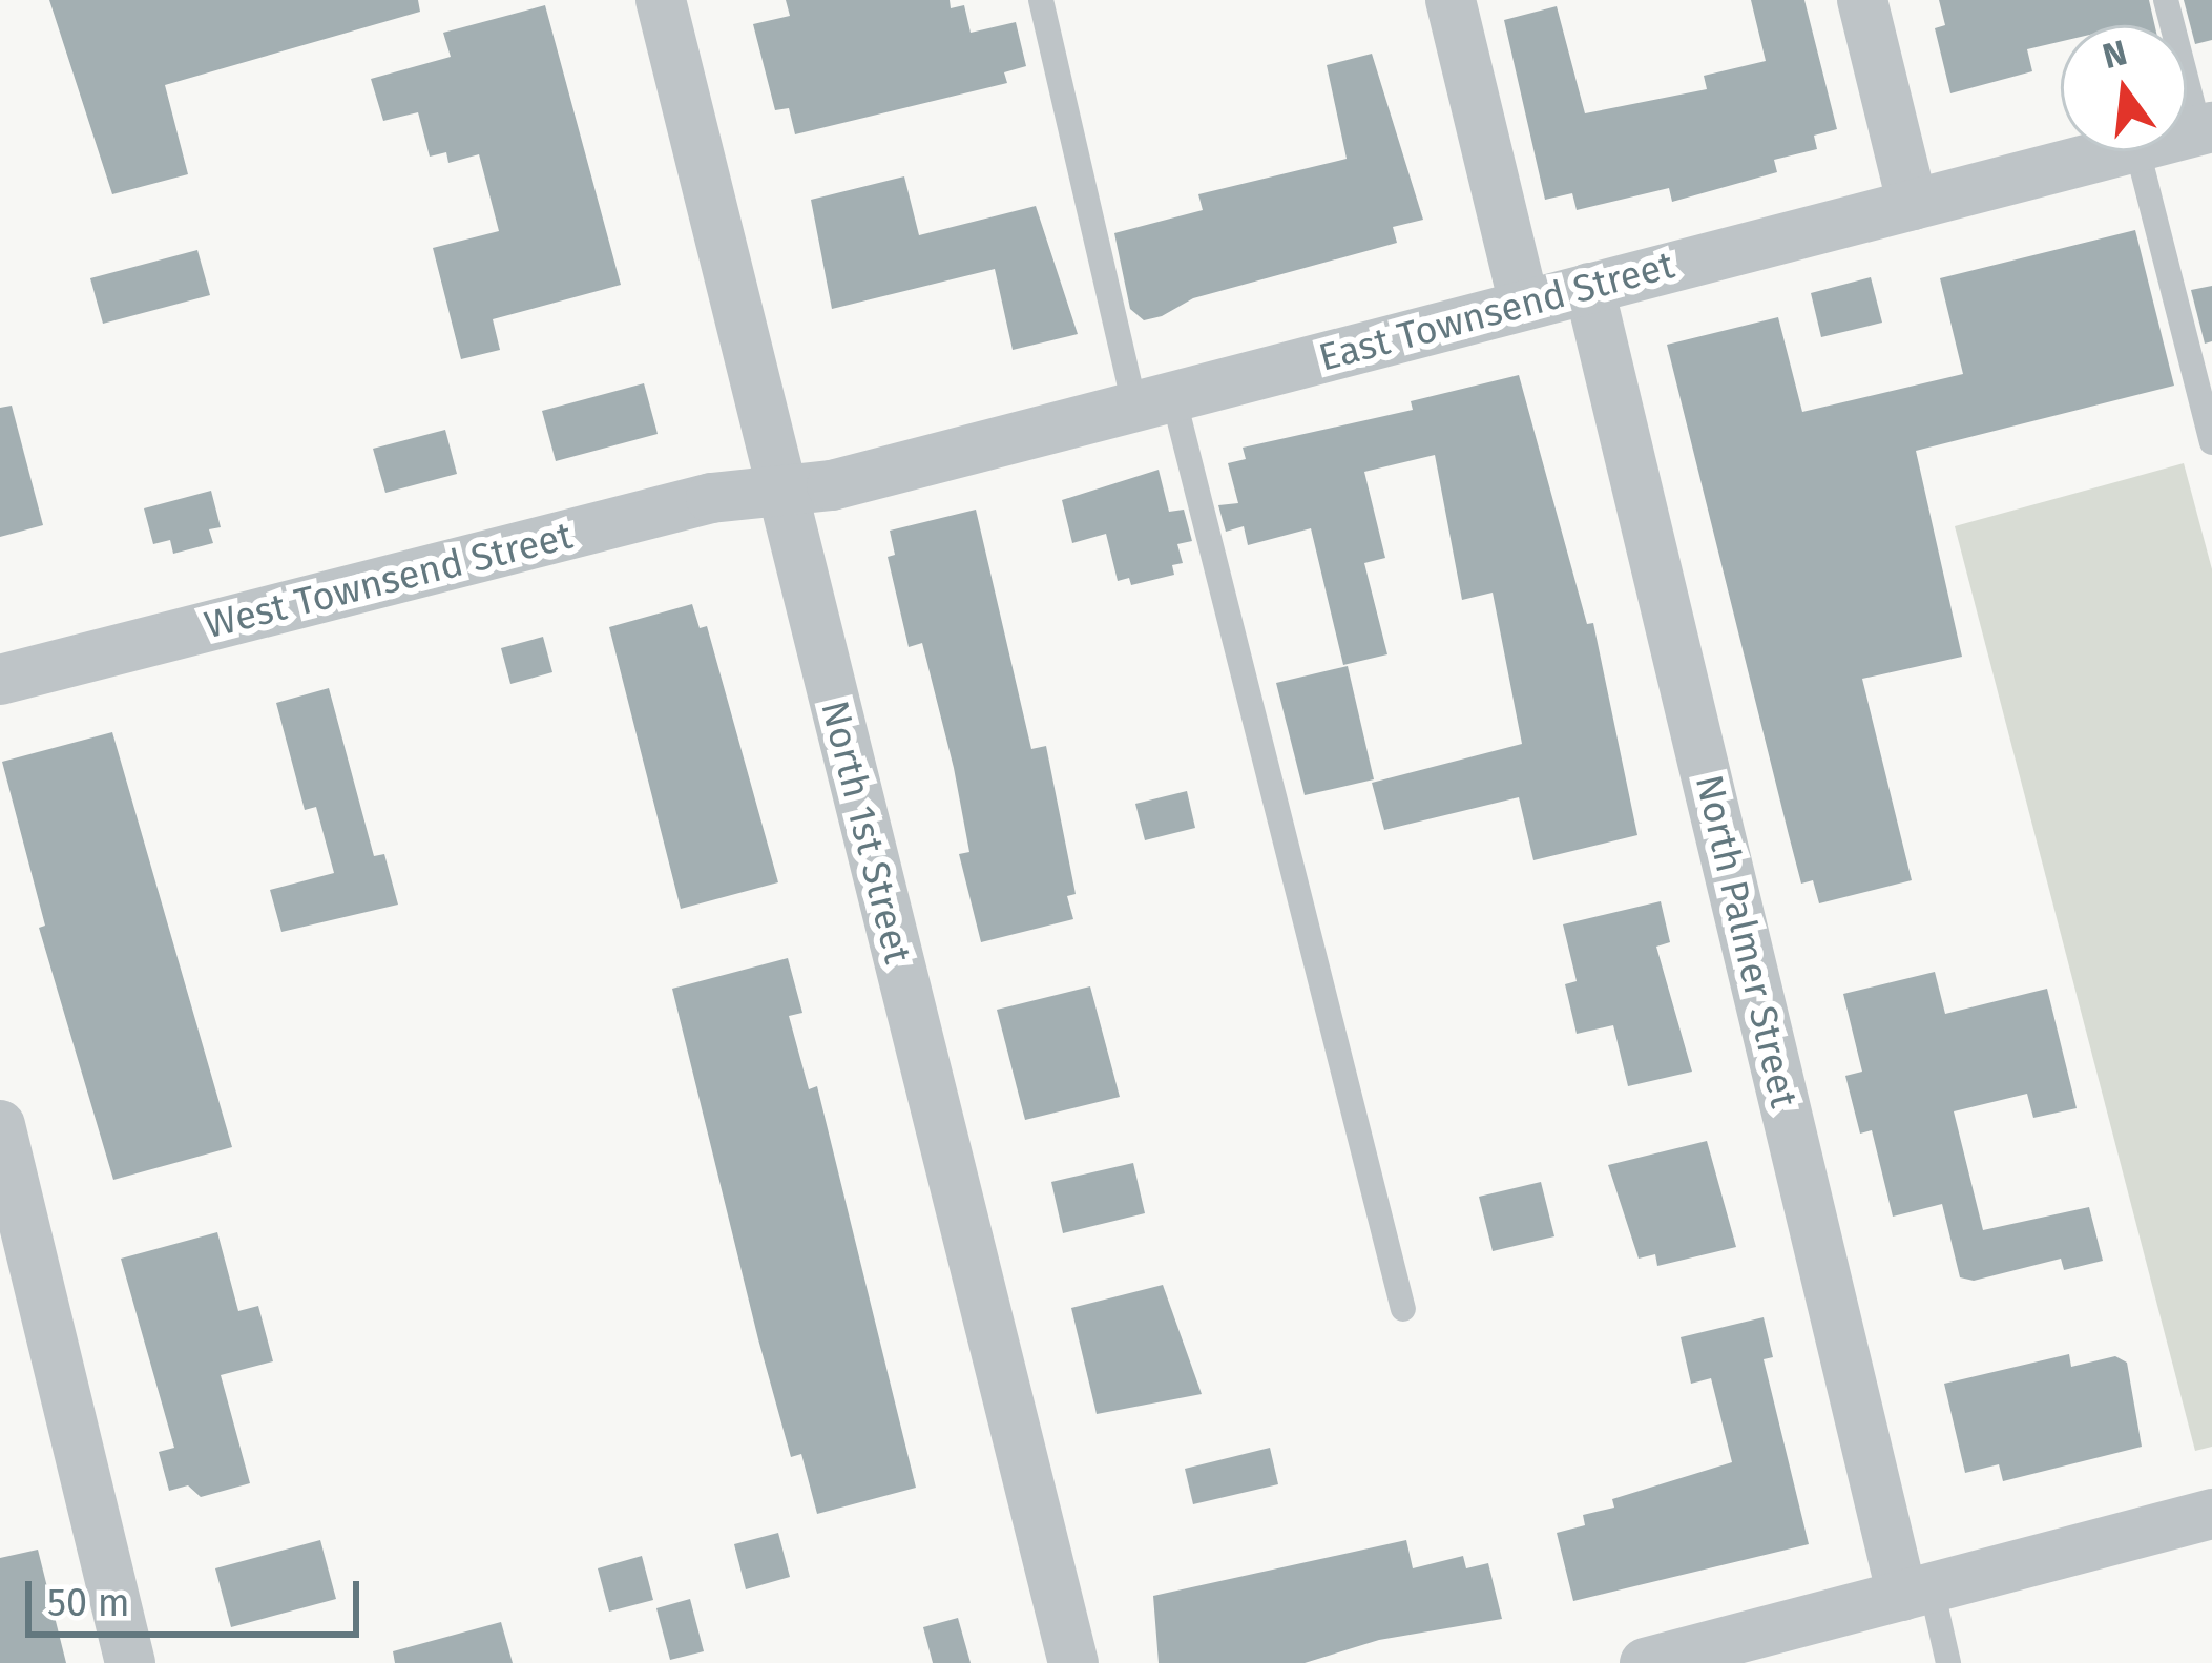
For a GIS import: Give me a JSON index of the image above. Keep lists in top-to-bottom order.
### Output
{
  "streets": {
    "street": [
      "East Townsend Street",
      "West Townsend Street",
      "North 1st Street",
      "North Palmer Street"
    ]
  },
  "crossings": [
    ["East Townsend Street", "West Townsend Street"],
    ["East Townsend Street", "North 1st Street"],
    ["East Townsend Street", "North Palmer Street"],
    ["West Townsend Street", "North 1st Street"]
  ],
  "scale_bar": "50 m",
  "north": "top"
}
